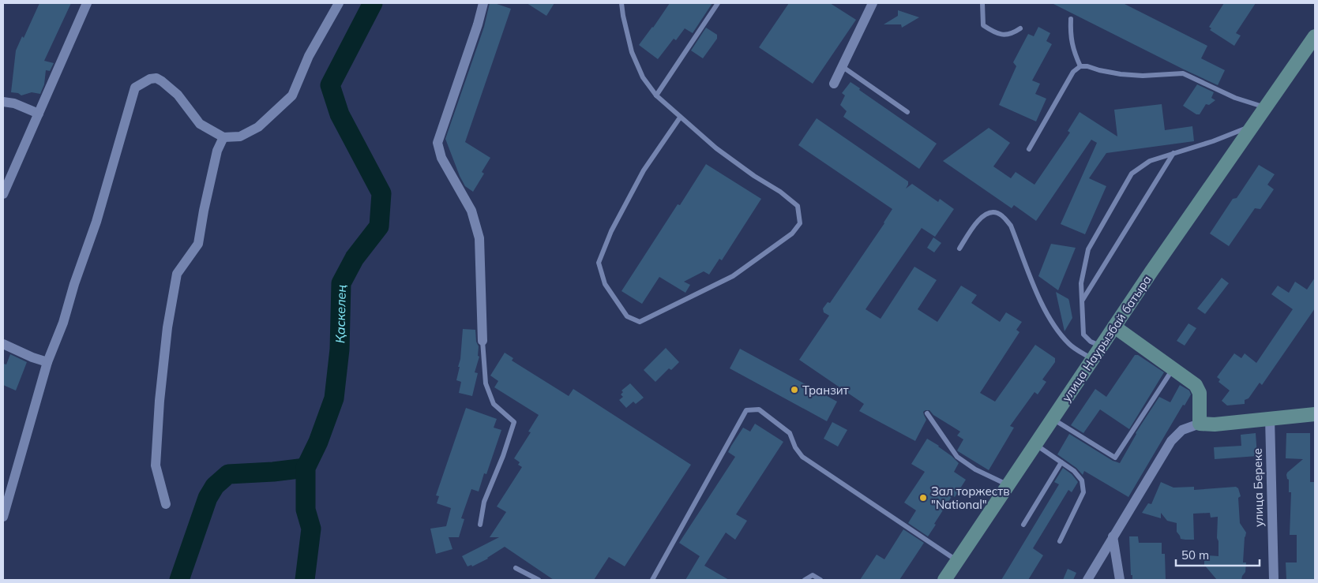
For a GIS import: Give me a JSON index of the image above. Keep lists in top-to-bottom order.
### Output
{
  "streets": {
    "main road": ["улица Наурызбай батыра"],
    "street": ["улица Береке"]
  },
  "water": ["Қаскелең"],
  "places": ["Транзит", "Зал торжеств \"National\""],
  "scale_bar": "50 m"
}
